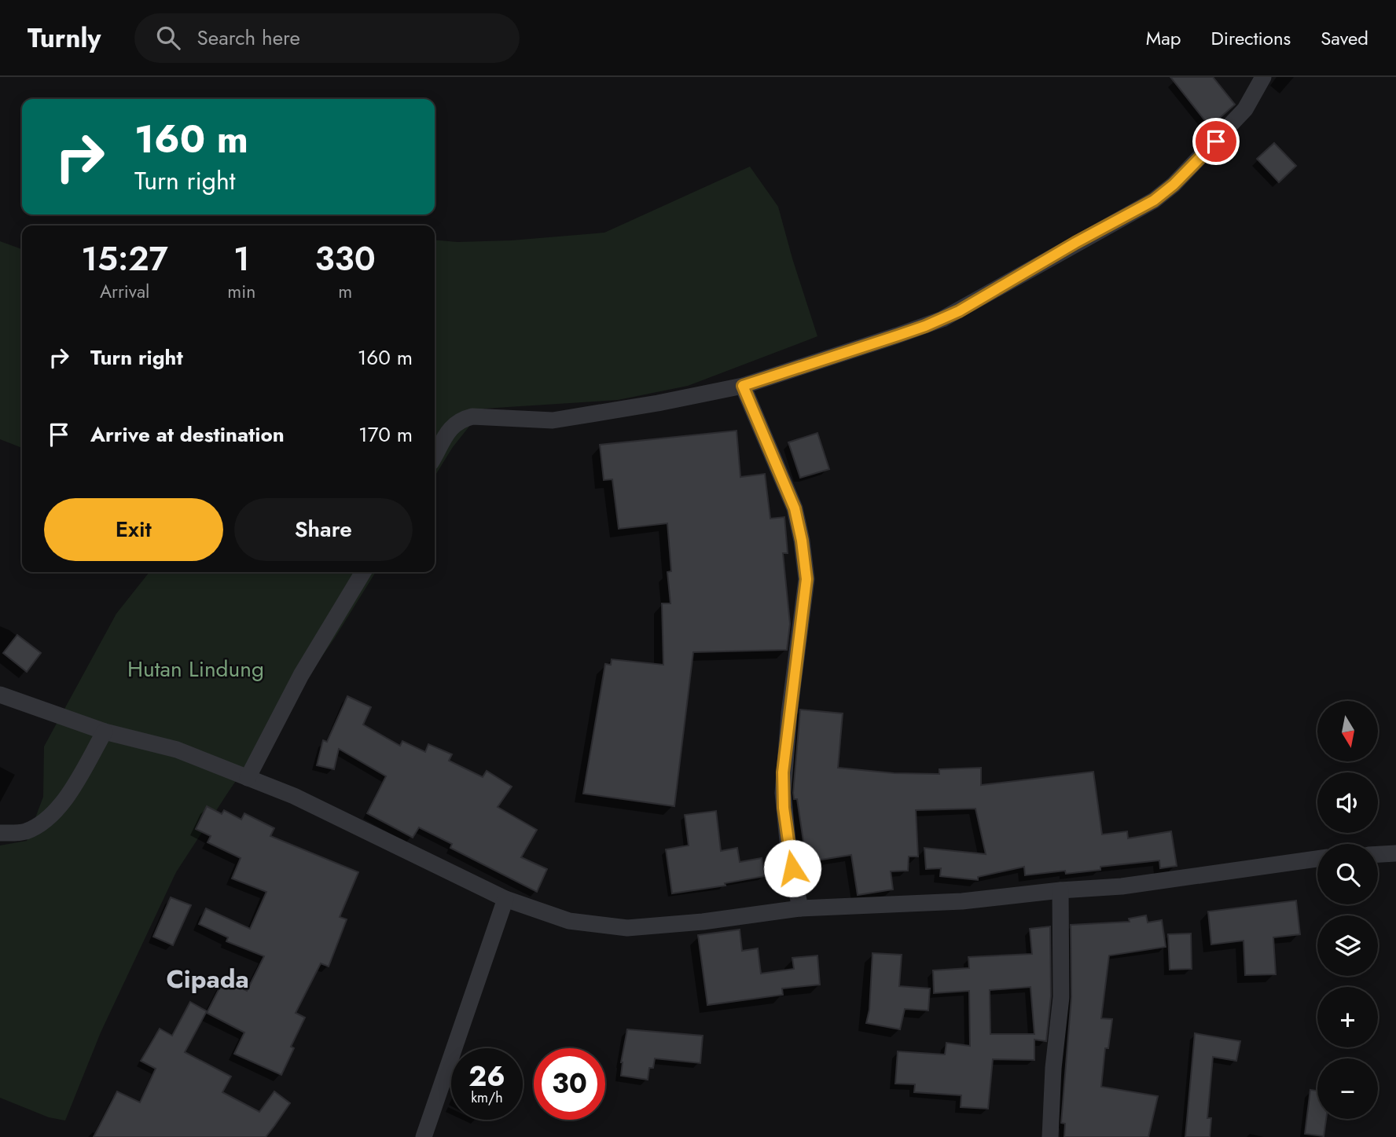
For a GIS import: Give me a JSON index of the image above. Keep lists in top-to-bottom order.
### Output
{
  "districts": ["Cipada"],
  "parks": ["Hutan Lindung"],
  "north": "bottom",
  "page": {
    "header": "Turnly",
    "search": "Search here",
    "nav": ["Map", "Directions", "Saved"],
    "turn": ["160 m", "Turn right"],
    "eta": [
      "15:27",
      "Arrival",
      "1",
      "min",
      "330",
      "m"
    ],
    "list": [
      {
        "name": "Turn right",
        "value": "160 m"
      },
      {
        "name": "Arrive at destination",
        "value": "170 m"
      }
    ],
    "buttons": ["Exit", "Share"],
    "map_buttons": ["+", "−"],
    "speed": "26 km/h",
    "limit": "30"
  }
}
